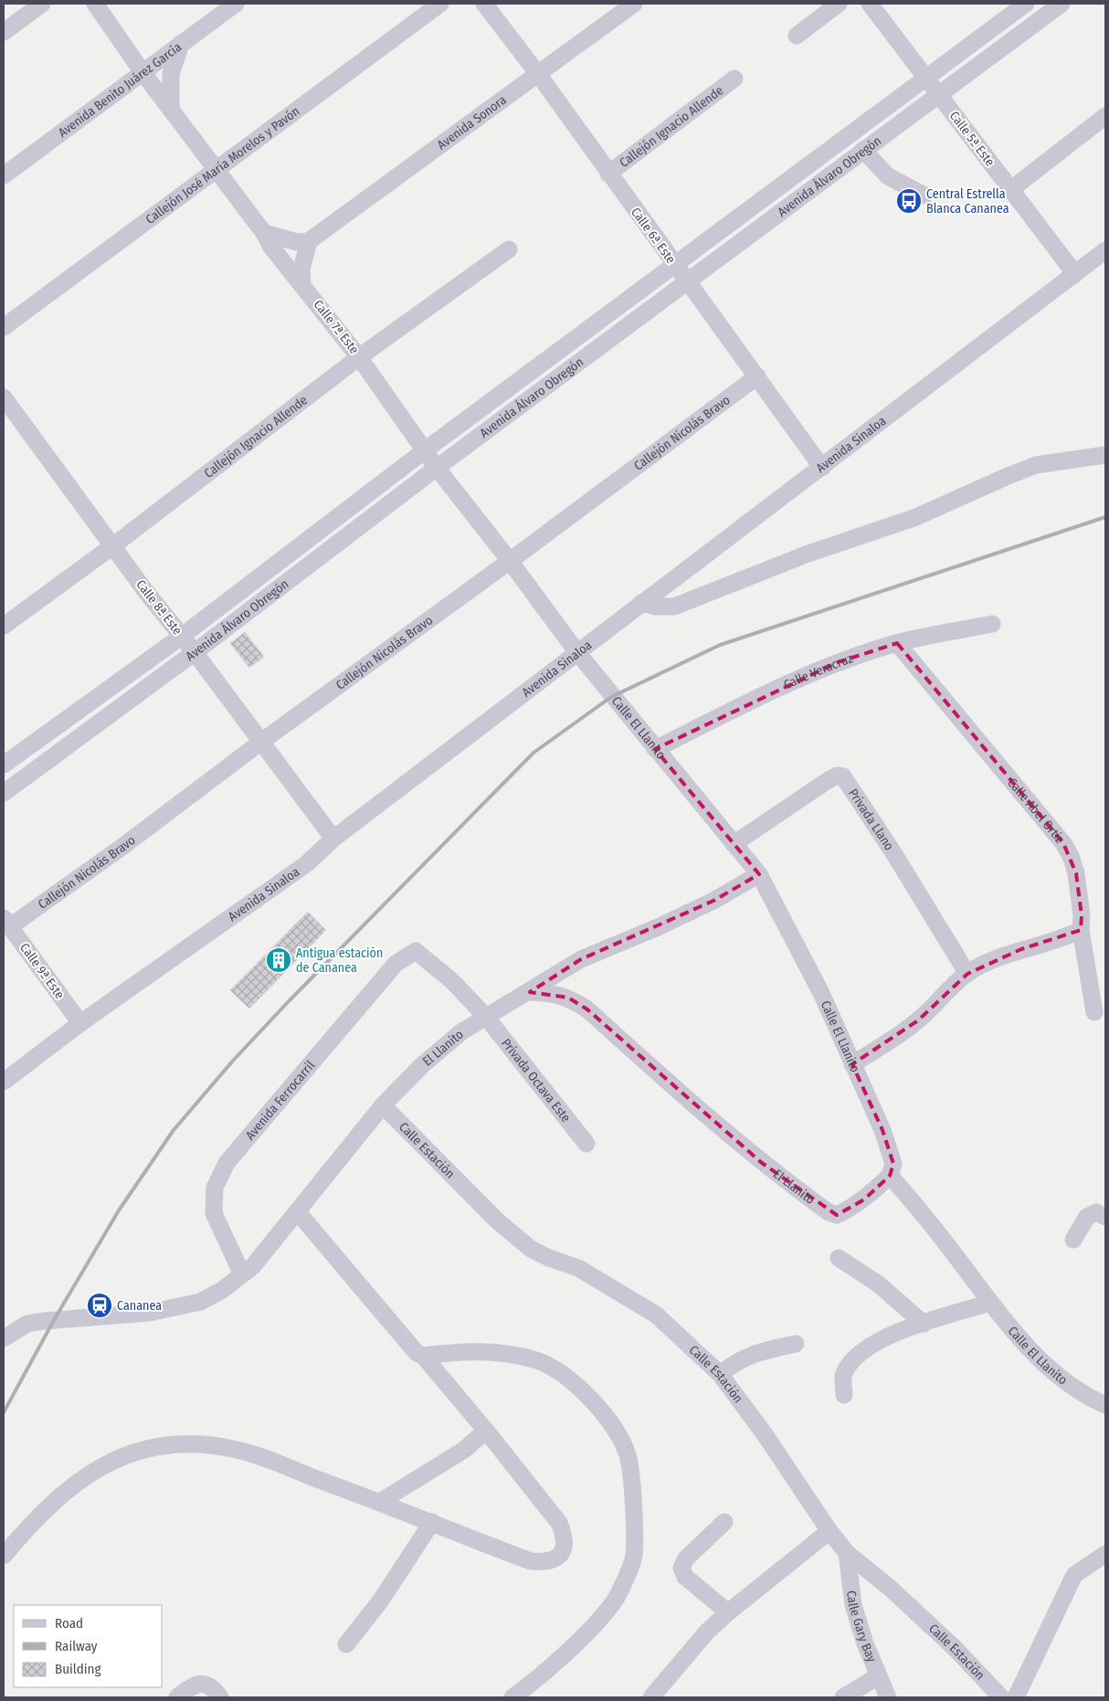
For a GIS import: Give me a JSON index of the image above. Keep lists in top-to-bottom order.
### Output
{
  "streets": {
    "street": [
      "Avenida Benito Juárez García",
      "Avenida Sonora",
      "Callejón Ignacio Allende",
      "Calle 5ª Este",
      "Callejón José María Morelos y Pavón",
      "Avenida Álvaro Obregón",
      "Calle 6ª Este",
      "Calle 7ª Este",
      "Callejón Nicolás Bravo",
      "Avenida Sinaloa",
      "Calle 8ª Este",
      "Calle Veracruz",
      "Calle El Llanito",
      "Calle Abel Ortiz",
      "Privada Llano",
      "Calle 9ª Este",
      "El Llanito",
      "Privada Octava Este",
      "Avenida Ferrocarril",
      "Calle Estación",
      "Calle Gary Bay"
    ]
  },
  "crossings": [
    ["Avenida Benito Juárez García", "Calle 7ª Este"],
    ["Avenida Sonora", "Calle 6ª Este"],
    ["Callejón Ignacio Allende", "Calle 6ª Este"],
    ["Callejón Ignacio Allende", "Calle 7ª Este"],
    ["Callejón Ignacio Allende", "Calle 8ª Este"],
    ["Calle 5ª Este", "Avenida Álvaro Obregón"],
    ["Calle 5ª Este", "Avenida Sinaloa"],
    ["Callejón José María Morelos y Pavón", "Calle 7ª Este"],
    ["Avenida Álvaro Obregón", "Calle 6ª Este"],
    ["Avenida Álvaro Obregón", "Calle 7ª Este"],
    ["Avenida Álvaro Obregón", "Calle 8ª Este"],
    ["Calle 6ª Este", "Callejón Nicolás Bravo"],
    ["Calle 6ª Este", "Avenida Sinaloa"],
    ["Calle 7ª Este", "Callejón Nicolás Bravo"],
    ["Calle 7ª Este", "Avenida Sinaloa"],
    ["Calle 7ª Este", "Calle El Llanito"],
    ["Callejón Nicolás Bravo", "Calle 8ª Este"],
    ["Callejón Nicolás Bravo", "Calle 9ª Este"],
    ["Avenida Sinaloa", "Calle 8ª Este"],
    ["Avenida Sinaloa", "Calle El Llanito"],
    ["Avenida Sinaloa", "Calle 9ª Este"],
    ["Calle Veracruz", "Calle El Llanito"],
    ["Calle Veracruz", "Calle Abel Ortiz"],
    ["Calle El Llanito", "Privada Llano"],
    ["Calle El Llanito", "El Llanito"],
    ["El Llanito", "Privada Octava Este"],
    ["El Llanito", "Avenida Ferrocarril"],
    ["El Llanito", "Calle Estación"],
    ["Privada Octava Este", "Avenida Ferrocarril"],
    ["Calle Estación", "Calle Gary Bay"]
  ],
  "places": {
    "bus stop": ["Central Estrella Blanca Cananea"],
    "building": ["Antigua estación de Cananea"],
    "station": ["Cananea"]
  },
  "legend": ["Road", "Railway", "Building"]
}
